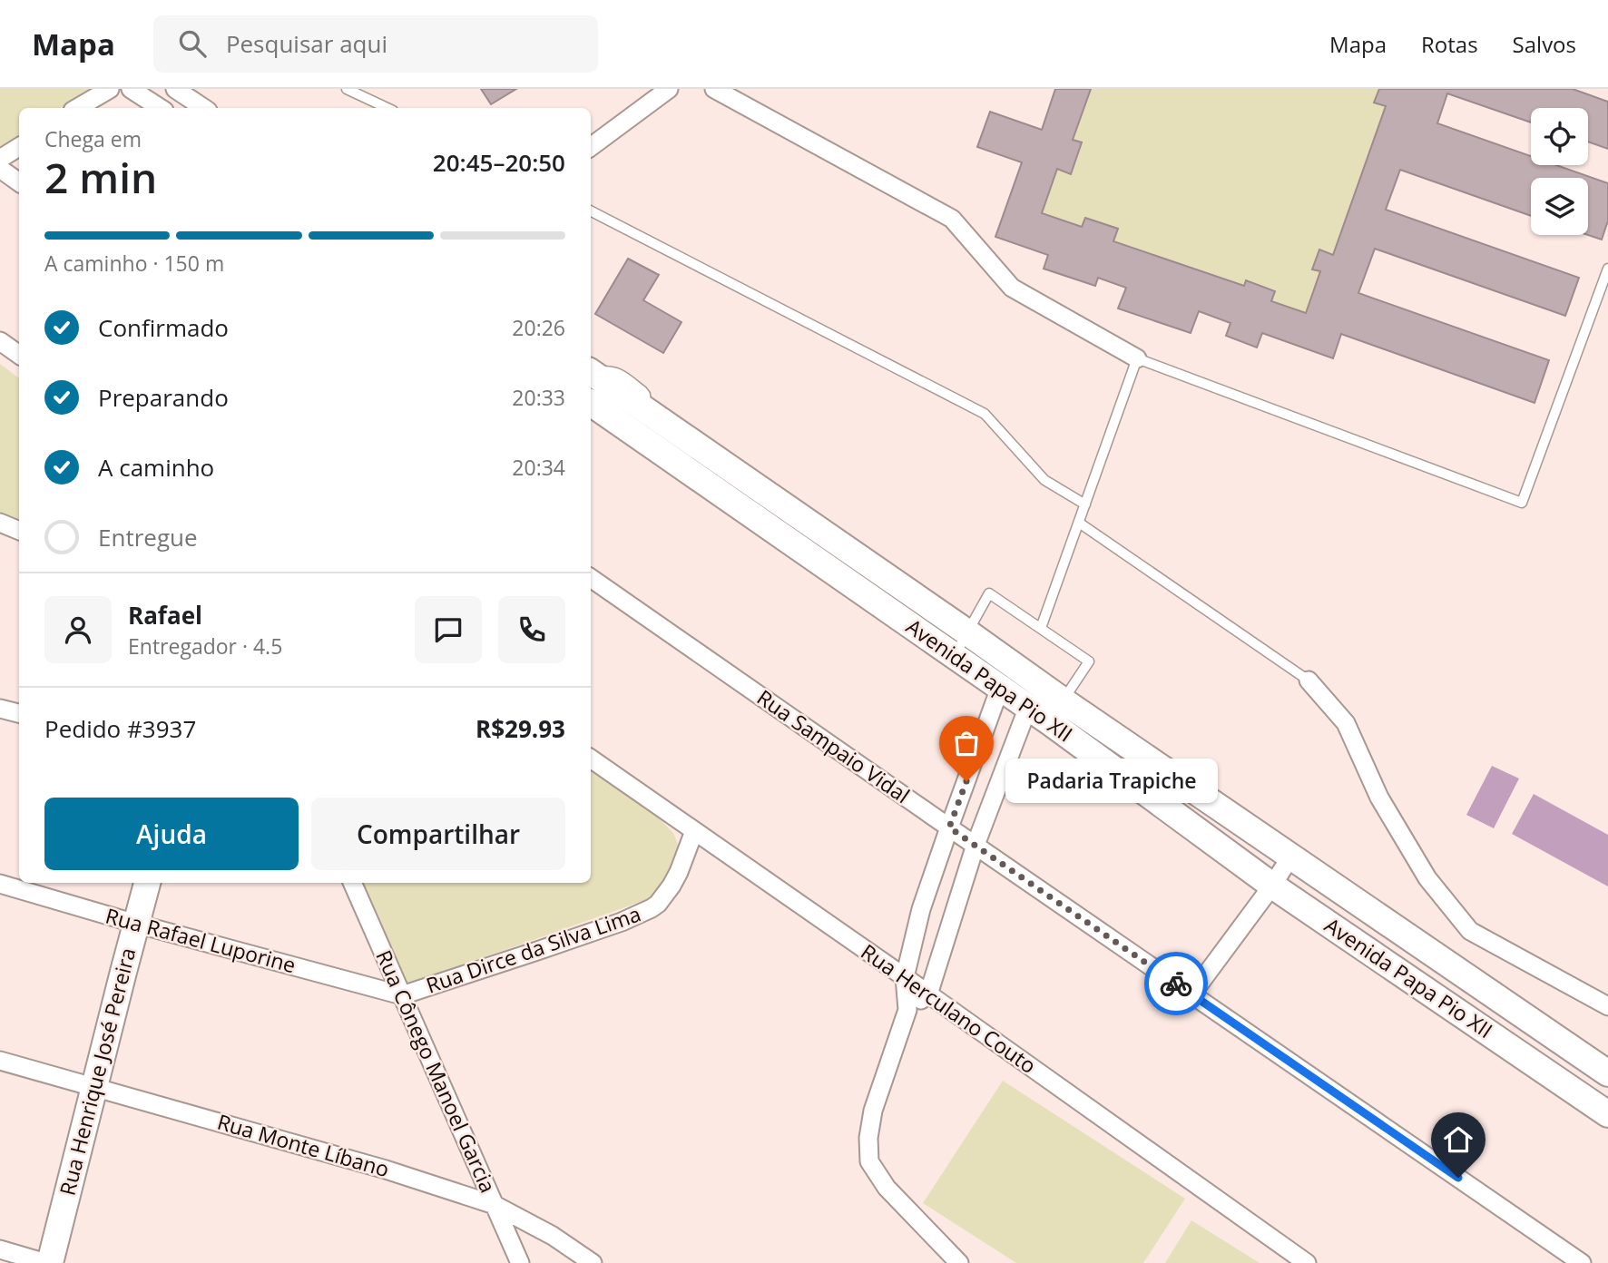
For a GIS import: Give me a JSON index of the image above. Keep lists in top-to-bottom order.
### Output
{
  "streets": {
    "street": [
      "Avenida Papa Pio XII",
      "Rua Sampaio Vidal",
      "Rua Rafael Luporine",
      "Rua Dirce da Silva Lima",
      "Rua Herculano Couto",
      "Rua Henrique José Pereira",
      "Rua Cônego Manoel Garcia",
      "Rua Monte Líbano"
    ]
  },
  "crossings": [
    ["Rua Rafael Luporine", "Rua Dirce da Silva Lima"],
    ["Rua Rafael Luporine", "Rua Henrique José Pereira"],
    ["Rua Rafael Luporine", "Rua Cônego Manoel Garcia"],
    ["Rua Dirce da Silva Lima", "Rua Herculano Couto"],
    ["Rua Dirce da Silva Lima", "Rua Cônego Manoel Garcia"],
    ["Rua Henrique José Pereira", "Rua Monte Líbano"],
    ["Rua Cônego Manoel Garcia", "Rua Monte Líbano"]
  ],
  "places": ["Padaria Trapiche"],
  "page": {
    "header": "Mapa",
    "search": "Pesquisar aqui",
    "nav": ["Mapa", "Rotas", "Salvos"],
    "heading": ["2 min", "Chega em", "20:45–20:50"],
    "panel": [
      "Rafael",
      "Entregador · 4.5",
      "Pedido #3937",
      "R$29.93"
    ],
    "bar": "A caminho · 150 m",
    "list": [
      ["Confirmado", "20:26"],
      ["Preparando", "20:33"],
      ["A caminho", "20:34"],
      "Entregue"
    ],
    "bubble": "Padaria Trapiche",
    "buttons": ["Ajuda", "Compartilhar"]
  }
}
